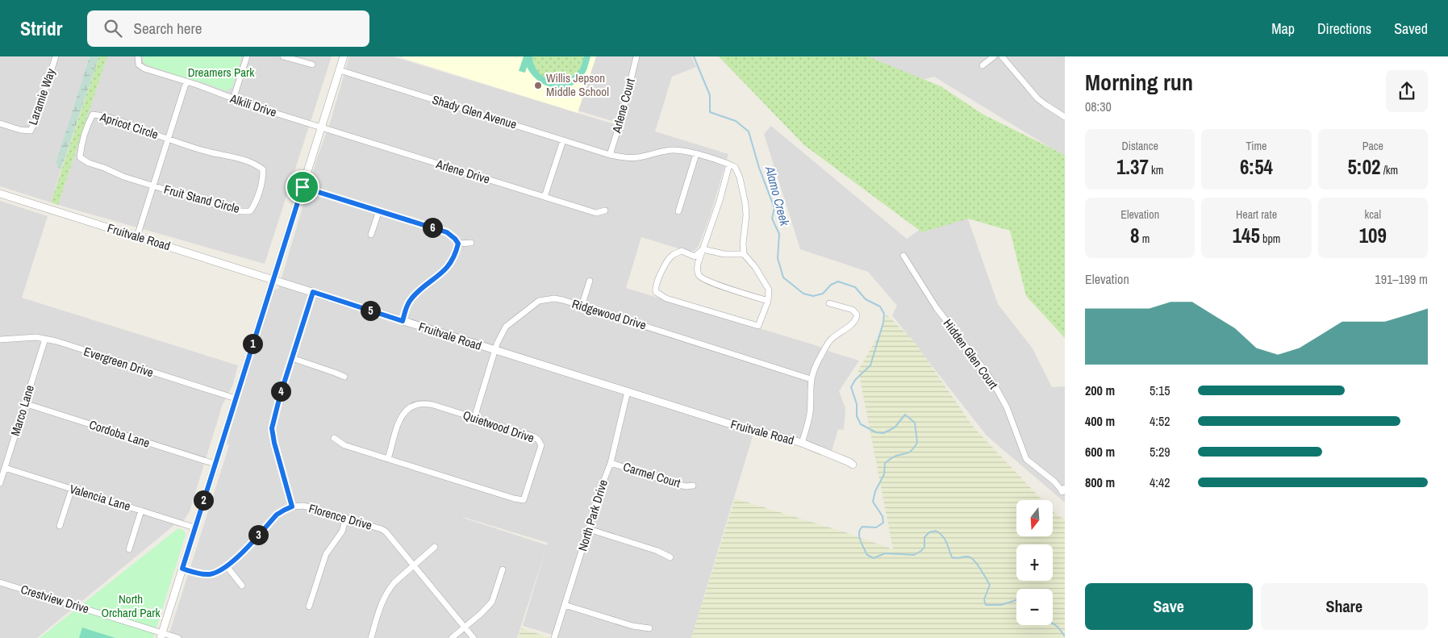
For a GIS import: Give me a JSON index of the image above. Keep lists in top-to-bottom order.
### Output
{
  "streets": {
    "street": [
      "Laramie Way",
      "Alkili Drive",
      "Arlene Court",
      "Shady Glen Avenue",
      "Apricot Circle",
      "Arlene Drive",
      "Fruit Stand Circle",
      "Fruitvale Road",
      "Ridgewood Drive",
      "Hidden Glen Court",
      "Evergreen Drive",
      "Marco Lane",
      "Quietwood Drive",
      "Cordoba Lane",
      "Carmel Court",
      "Valencia Lane",
      "North Park Drive",
      "Florence Drive",
      "Crestview Drive"
    ]
  },
  "crossings": [
    ["Alkili Drive", "Arlene Drive"],
    ["Arlene Court", "Shady Glen Avenue"],
    ["Apricot Circle", "Fruit Stand Circle"],
    ["Fruitvale Road", "Ridgewood Drive"],
    ["Fruitvale Road", "North Park Drive"],
    ["Ridgewood Drive", "Quietwood Drive"],
    ["Evergreen Drive", "Marco Lane"],
    ["Marco Lane", "Cordoba Lane"],
    ["Marco Lane", "Valencia Lane"],
    ["Carmel Court", "North Park Drive"]
  ],
  "water": ["Alamo Creek"],
  "parks": ["Dreamers Park", "North Orchard Park"],
  "places": ["Willis Jepson Middle School"],
  "north": "bottom",
  "page": {
    "header": "Stridr",
    "search": "Search here",
    "nav": ["Map", "Directions", "Saved"],
    "heading": ["Morning run", "08:30"],
    "stats": [
      ["Distance", "1.37 km"],
      ["Time", "6:54"],
      ["Pace", "5:02 /km"],
      ["Elevation", "8 m"],
      ["Heart rate", "145 bpm"],
      ["kcal", "109"]
    ],
    "pins": [
      "6",
      "5",
      "1",
      "4",
      "2",
      "3"
    ],
    "chart": ["Elevation", "191–199 m"],
    "list": [
      {
        "name": "200 m",
        "note": "5:15"
      },
      {
        "name": "400 m",
        "note": "4:52"
      },
      {
        "name": "600 m",
        "note": "5:29"
      },
      {
        "name": "800 m",
        "note": "4:42"
      }
    ],
    "map_buttons": ["+", "−"],
    "buttons": ["Save", "Share"]
  }
}
